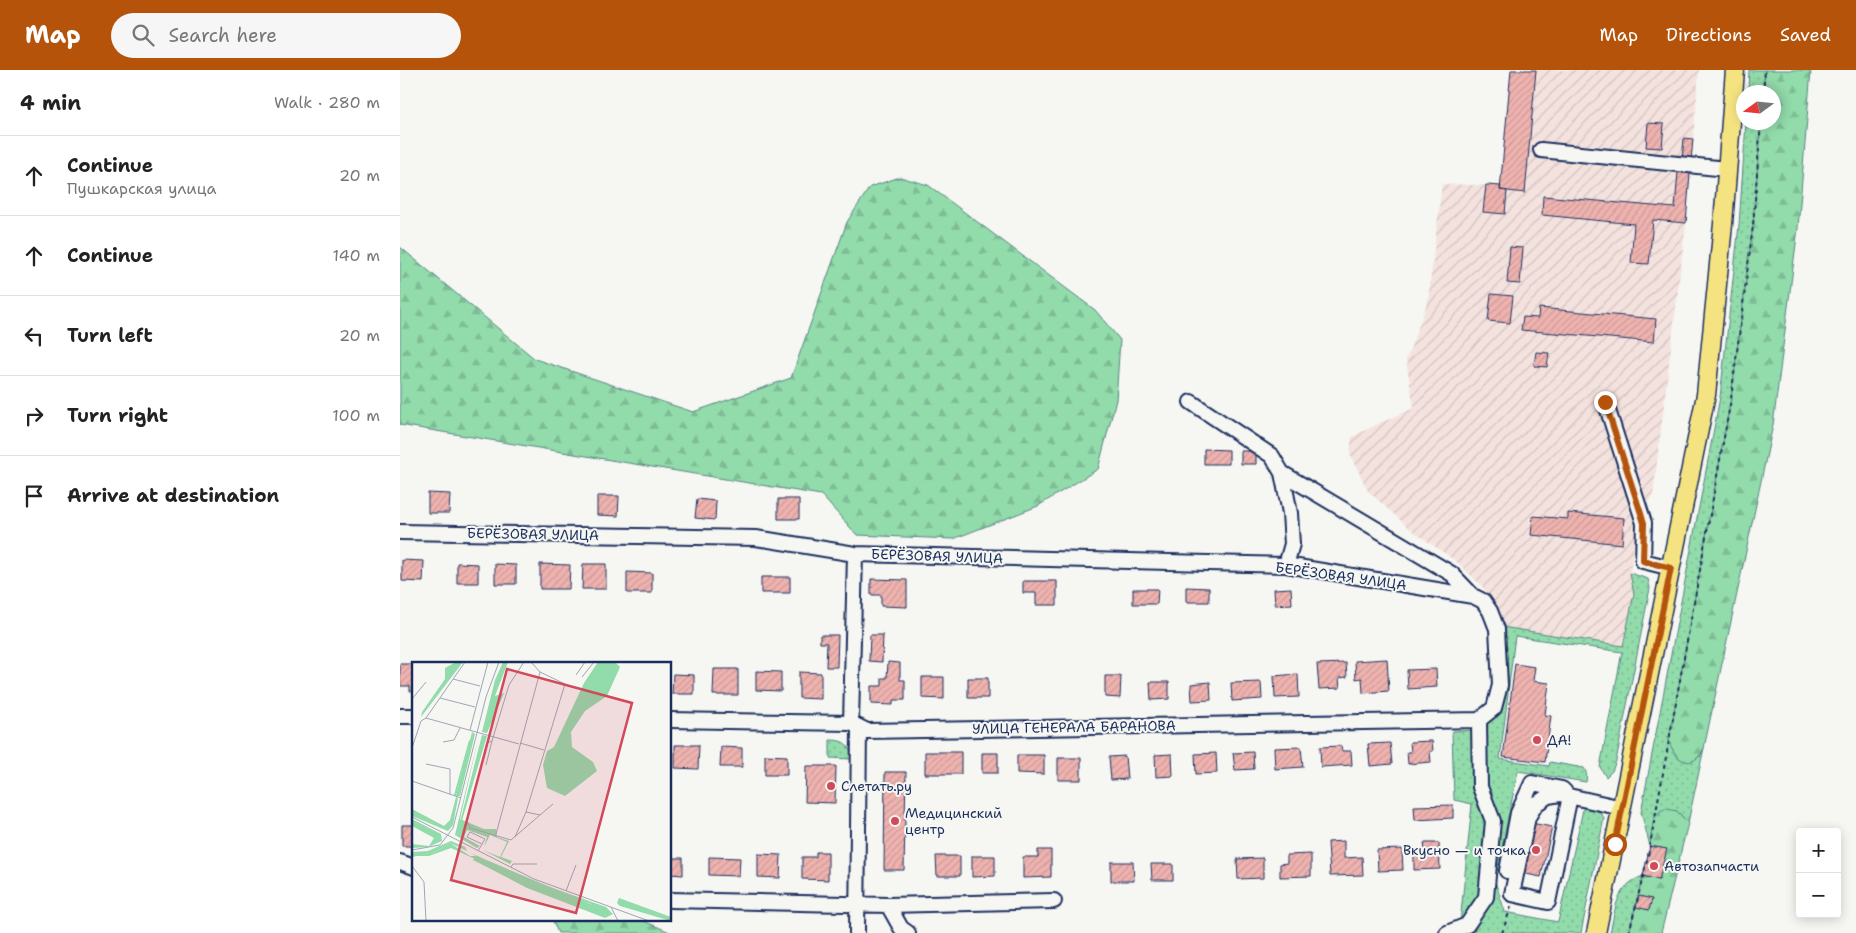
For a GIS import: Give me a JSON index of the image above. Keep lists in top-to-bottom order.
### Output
{
  "streets": {
    "street": ["БЕРЁЗОВАЯ УЛИЦА", "УЛИЦА ГЕНЕРАЛА БАРАНОВА"]
  },
  "places": [
    "ДА!",
    "Слетать.ру",
    "Медицинский центр",
    "Вкусно — и точка",
    "Автозапчасти"
  ],
  "north": "left",
  "page": {
    "header": "Map",
    "search": "Search here",
    "nav": ["Map", "Directions", "Saved"],
    "heading": ["4 min", "Walk · 280 m"],
    "list": [
      ["Continue", "Пушкарская улица", "20 m"],
      ["Continue", "140 m"],
      ["Turn left", "20 m"],
      ["Turn right", "100 m"],
      "Arrive at destination"
    ],
    "map_buttons": ["+", "−"]
  }
}
